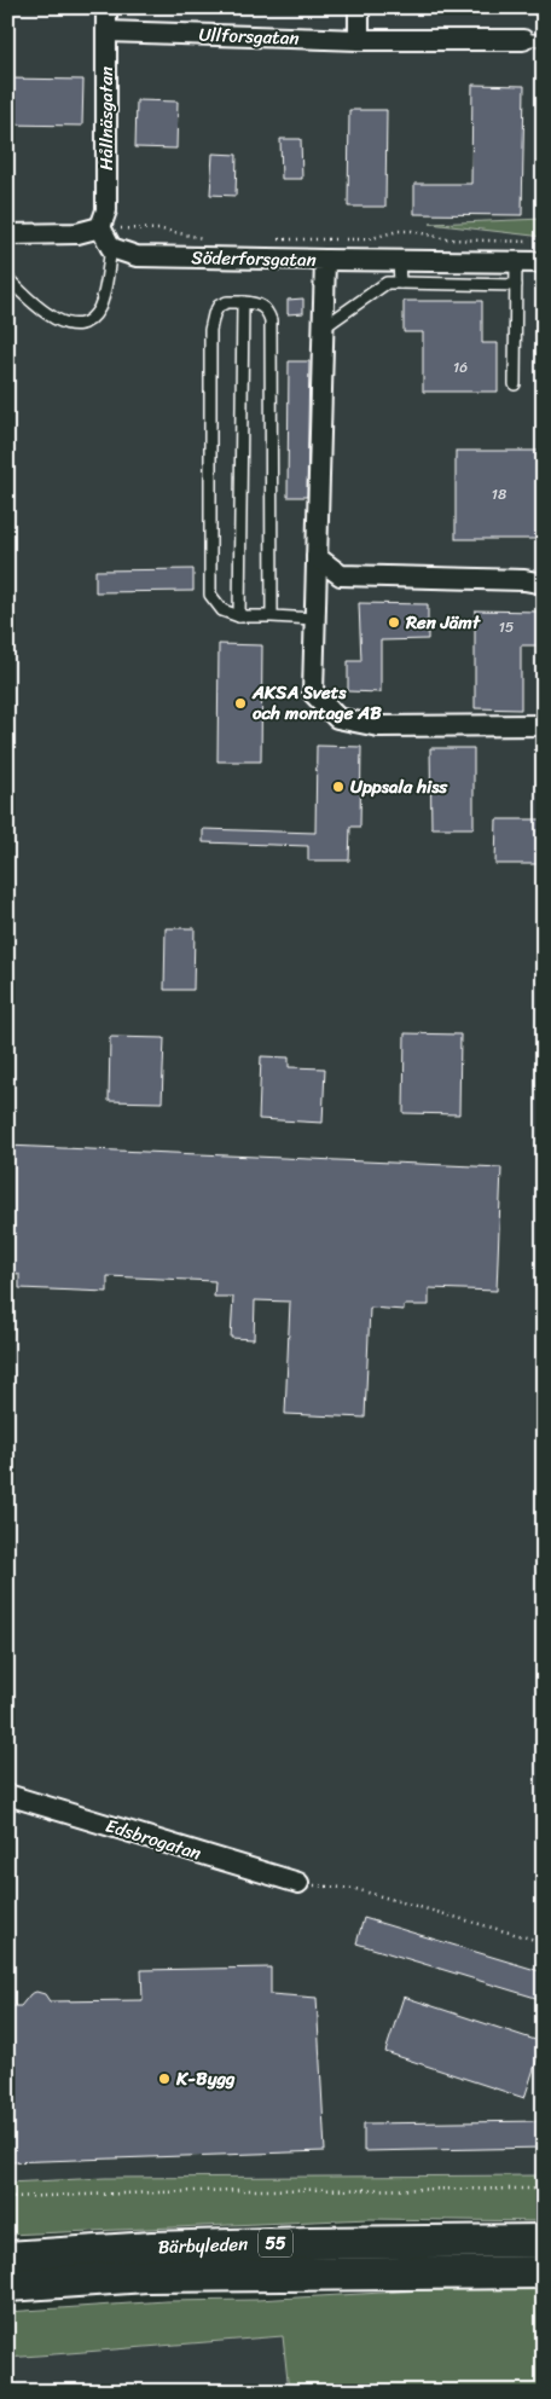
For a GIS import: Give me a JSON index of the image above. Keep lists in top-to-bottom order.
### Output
{
  "streets": {
    "main road": ["55", "Bärbyleden"],
    "street": [
      "Ullforsgatan",
      "Hållnäsgatan",
      "Söderforsgatan",
      "Edsbrogatan"
    ]
  },
  "crossings": [
    ["Ullforsgatan", "Hållnäsgatan"]
  ],
  "places": [
    "Ren Jämt",
    "AKSA Svets och montage AB",
    "Uppsala hiss",
    "K-Bygg"
  ],
  "house_numbers": ["16", "18", "15"]
}
